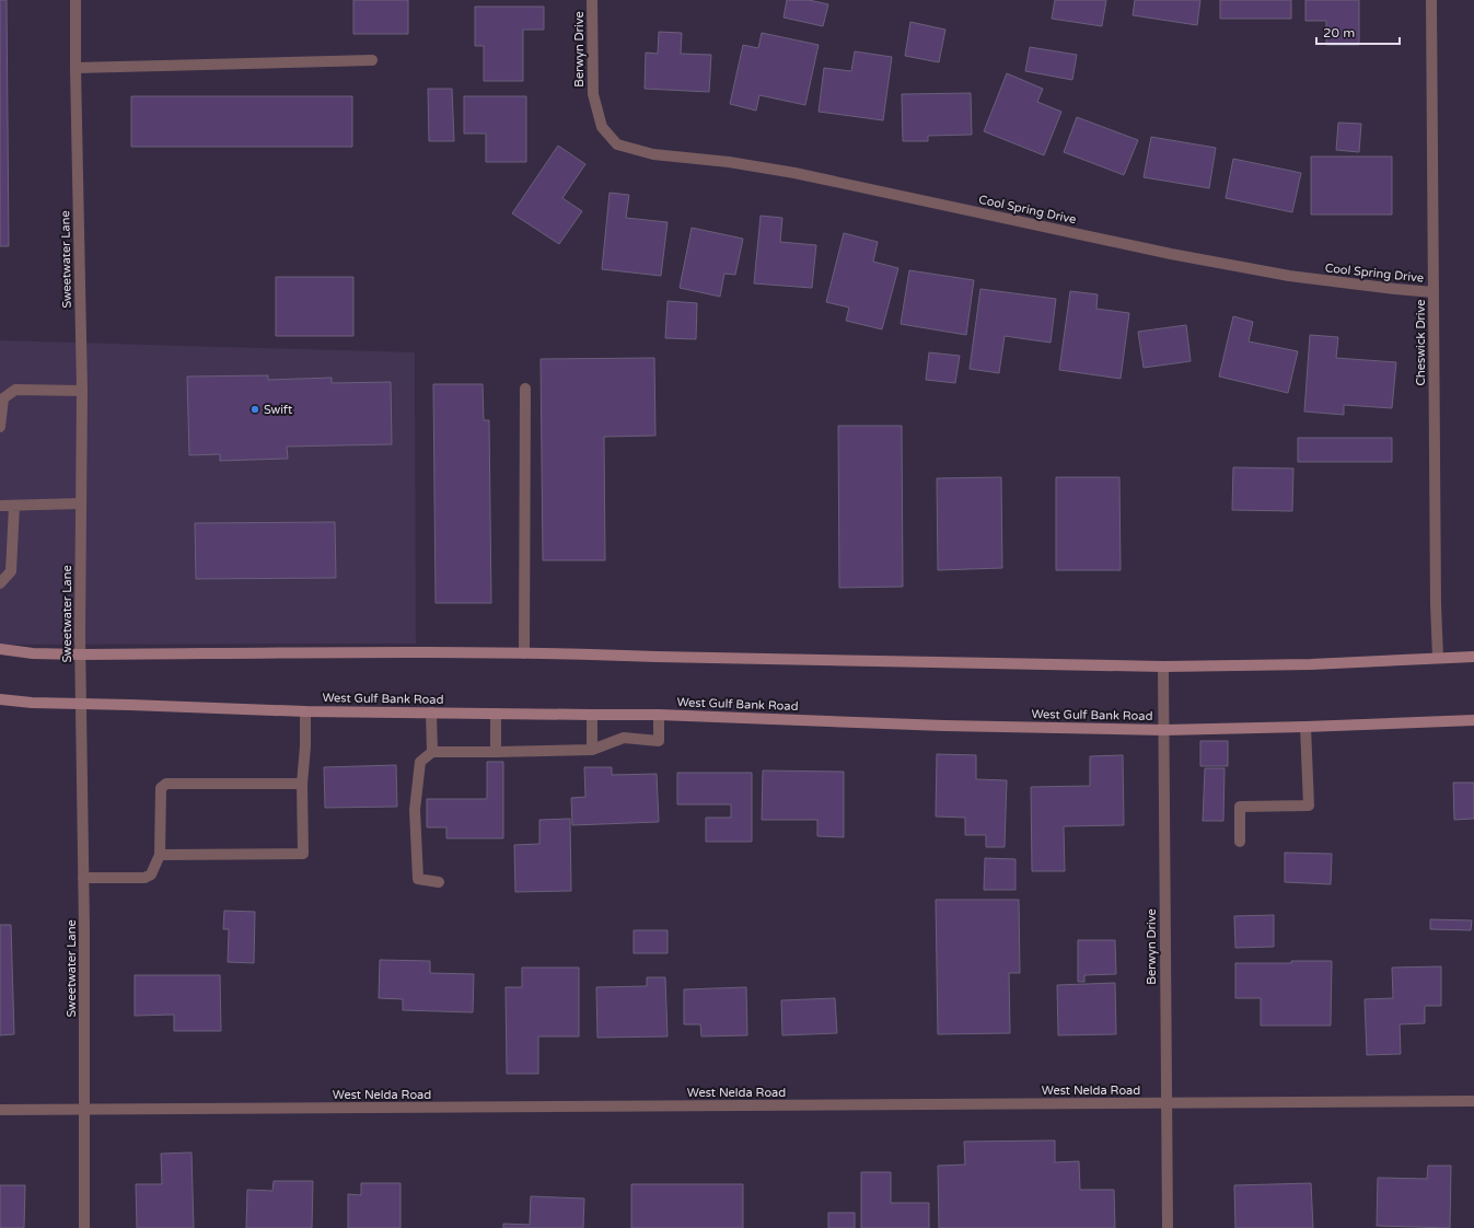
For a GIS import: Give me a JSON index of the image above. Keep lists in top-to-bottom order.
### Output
{
  "streets": {
    "main road": ["West Gulf Bank Road"],
    "street": [
      "Berwyn Drive",
      "Cool Spring Drive",
      "Sweetwater Lane",
      "Cheswick Drive",
      "West Nelda Road"
    ]
  },
  "crossings": [
    ["Berwyn Drive", "Cool Spring Drive"],
    ["Berwyn Drive", "West Gulf Bank Road"],
    ["Berwyn Drive", "West Nelda Road"],
    ["Cool Spring Drive", "Cheswick Drive"],
    ["Sweetwater Lane", "West Gulf Bank Road"],
    ["Sweetwater Lane", "West Nelda Road"]
  ],
  "places": ["Swift"],
  "scale_bar": "20 m"
}
